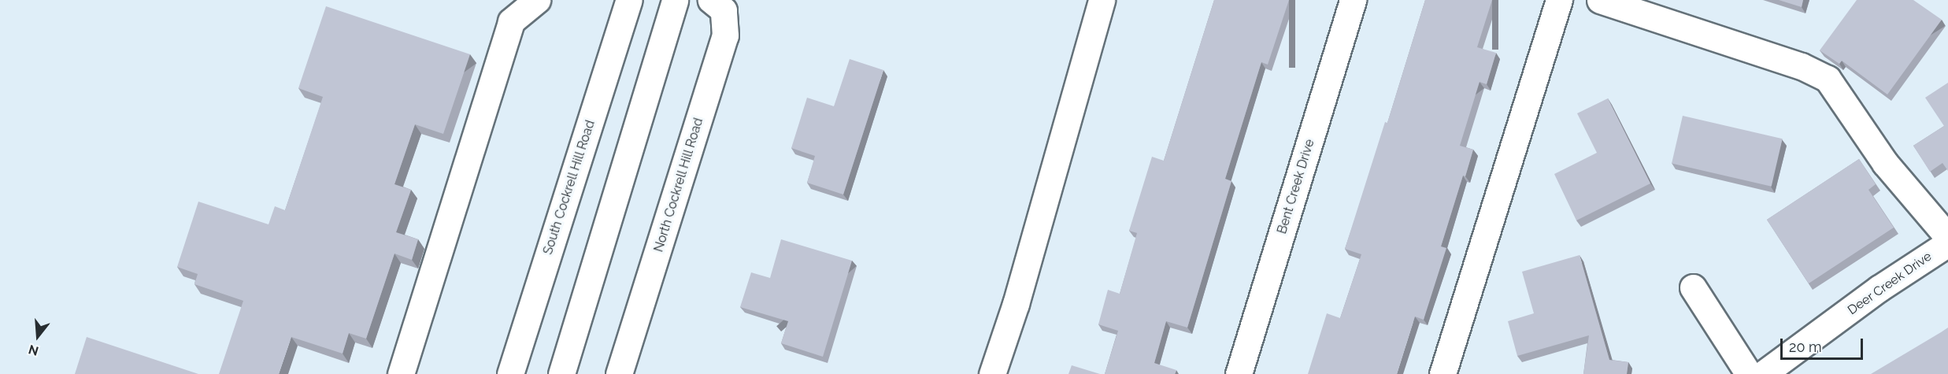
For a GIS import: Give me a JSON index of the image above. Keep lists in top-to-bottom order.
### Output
{
  "streets": {
    "street": [
      "North Cockrell Hill Road",
      "Bent Creek Drive",
      "South Cockrell Hill Road",
      "Deer Creek Drive"
    ]
  },
  "scale_bar": "20 m",
  "north": "bottom"
}
